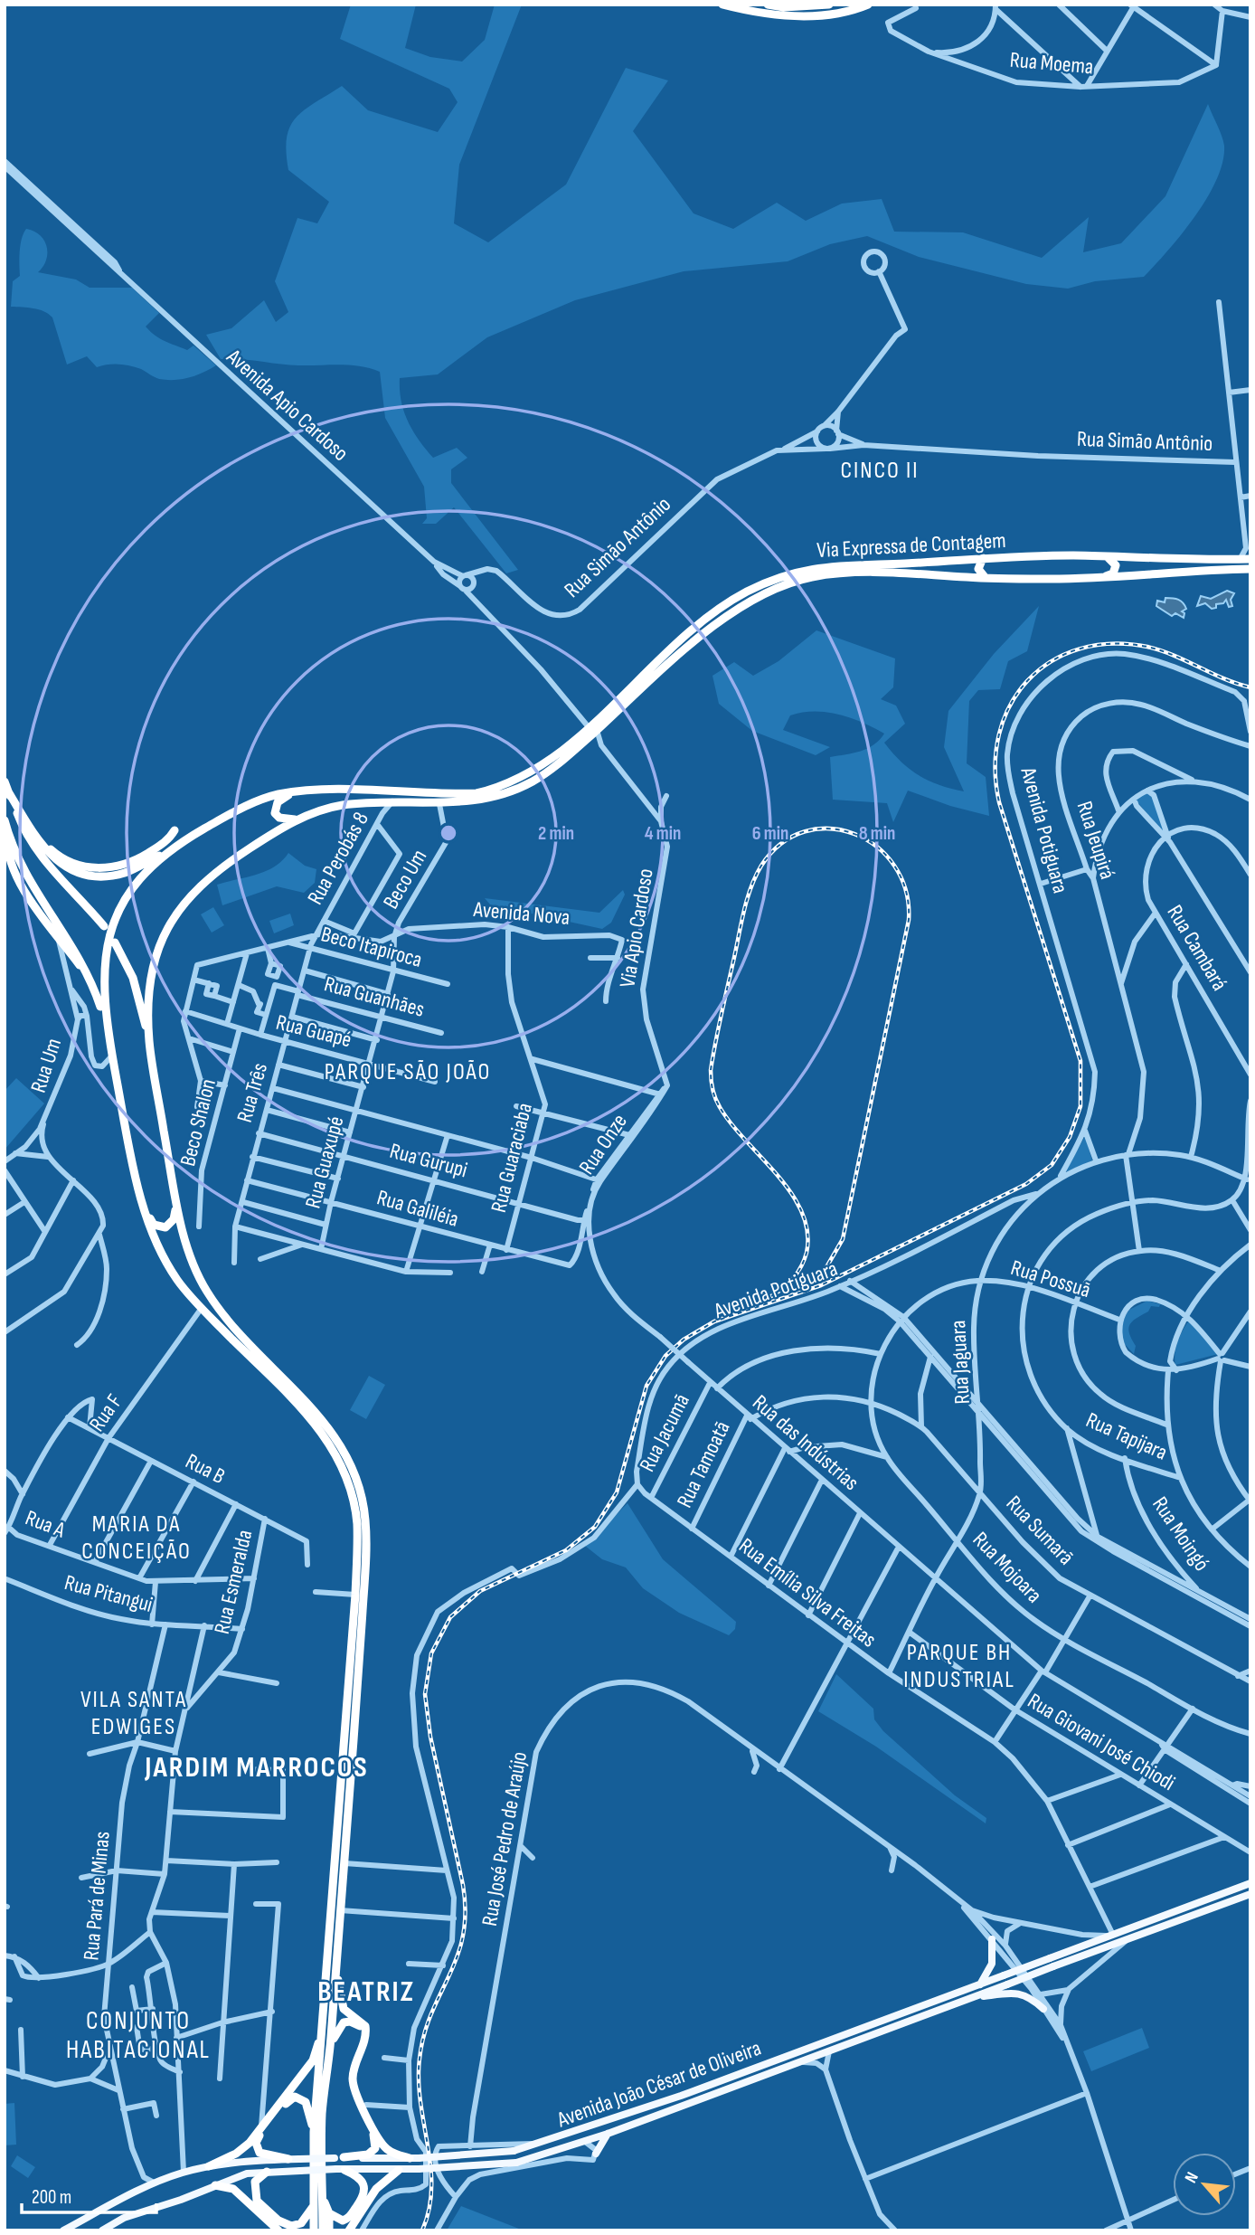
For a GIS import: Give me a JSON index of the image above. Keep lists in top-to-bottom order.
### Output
{
  "streets": {
    "highway": ["Via Expressa de Contagem"],
    "main road": ["Avenida João César de Oliveira"],
    "street": [
      "Rua Moema",
      "Avenida Apio Cardoso",
      "Rua Simão Antônio",
      "Avenida Potiguara",
      "Rua Jeupirá",
      "Rua Perobás 8",
      "Beco Um",
      "Avenida Nova",
      "Via Apio Cardoso",
      "Beco Itapiroca",
      "Rua Cambará",
      "Rua Guanhães",
      "Rua Guapé",
      "Rua Um",
      "Rua Três",
      "Beco Shalon",
      "Rua Guaraciaba",
      "Rua Gurupi",
      "Rua Guaxupé",
      "Rua Galiléia",
      "Rua Possuã",
      "Rua Jaguara",
      "Rua F",
      "Rua Jacumã",
      "Rua Tapijara",
      "Rua das Indústrias",
      "Rua Tamoatã",
      "Rua B",
      "Rua A",
      "Rua Sumarã",
      "Rua Moingó",
      "Rua Mojoara",
      "Rua Esmeralda",
      "Rua Emília Silva Freitas",
      "Rua Pitangui",
      "Rua Giovani José Chiodi",
      "Rua José Pedro de Araújo",
      "Rua Pará de Minas"
    ]
  },
  "crossings": [
    ["Avenida Apio Cardoso", "Rua Simão Antônio"],
    ["Avenida Apio Cardoso", "Via Expressa de Contagem"],
    ["Avenida Apio Cardoso", "Via Apio Cardoso"],
    ["Via Expressa de Contagem", "Rua Perobás 8"],
    ["Via Expressa de Contagem", "Beco Um"],
    ["Via Expressa de Contagem", "Via Apio Cardoso"],
    ["Avenida Potiguara", "Rua Jaguara"],
    ["Avenida Potiguara", "Rua Emília Silva Freitas"],
    ["Rua Jeupirá", "Rua Jaguara"],
    ["Rua Jeupirá", "Rua Tapijara"],
    ["Rua Perobás 8", "Avenida Nova"],
    ["Rua Perobás 8", "Rua Três"],
    ["Beco Um", "Avenida Nova"],
    ["Beco Um", "Rua Guaxupé"],
    ["Avenida Nova", "Beco Itapiroca"],
    ["Avenida Nova", "Rua Três"],
    ["Avenida Nova", "Rua Guaraciaba"],
    ["Avenida Nova", "Rua Guaxupé"],
    ["Via Apio Cardoso", "Rua das Indústrias"],
    ["Beco Itapiroca", "Rua Três"],
    ["Beco Itapiroca", "Rua Guaxupé"],
    ["Rua Guanhães", "Rua Três"],
    ["Rua Guanhães", "Rua Guaxupé"],
    ["Rua Guapé", "Rua Três"],
    ["Rua Guapé", "Beco Shalon"],
    ["Rua Guapé", "Rua Guaxupé"],
    ["Rua Três", "Rua Gurupi"],
    ["Rua Três", "Rua Galiléia"],
    ["Rua Guaraciaba", "Rua Gurupi"],
    ["Rua Guaraciaba", "Rua Galiléia"],
    ["Rua Gurupi", "Rua Guaxupé"],
    ["Rua Gurupi", "Rua das Indústrias"],
    ["Rua Guaxupé", "Rua Galiléia"],
    ["Rua Possuã", "Rua Jaguara"],
    ["Rua Possuã", "Rua Jacumã"],
    ["Rua Possuã", "Rua Tapijara"],
    ["Rua Possuã", "Rua Tamoatã"],
    ["Rua Possuã", "Rua Mojoara"],
    ["Rua Jaguara", "Rua das Indústrias"],
    ["Rua Jaguara", "Rua Sumarã"],
    ["Rua Jaguara", "Rua Mojoara"],
    ["Rua Jaguara", "Rua Emília Silva Freitas"],
    ["Rua Jaguara", "Rua Giovani José Chiodi"],
    ["Rua F", "Rua B"],
    ["Rua F", "Rua A"],
    ["Rua Jacumã", "Rua das Indústrias"],
    ["Rua Jacumã", "Rua Emília Silva Freitas"],
    ["Rua Tapijara", "Rua Moingó"],
    ["Rua das Indústrias", "Rua Tamoatã"],
    ["Rua Tamoatã", "Rua Sumarã"],
    ["Rua Tamoatã", "Rua Emília Silva Freitas"],
    ["Rua B", "Rua Esmeralda"],
    ["Rua A", "Rua Esmeralda"],
    ["Rua Esmeralda", "Rua Pitangui"],
    ["Rua Emília Silva Freitas", "Rua José Pedro de Araújo"],
    ["Rua Emília Silva Freitas", "Avenida João César de Oliveira"],
    ["Rua Pitangui", "Rua Pará de Minas"],
    ["Rua José Pedro de Araújo", "Avenida João César de Oliveira"],
    ["Rua Pará de Minas", "Avenida João César de Oliveira"]
  ],
  "districts": [
    "CINCO II",
    "PARQUE SÃO JOÃO",
    "MARIA DA CONCEIÇÃO",
    "PARQUE BH INDUSTRIAL",
    "VILA SANTA EDWIGES",
    "JARDIM MARROCOS",
    "BEATRIZ",
    "CONJUNTO HABITACIONAL"
  ],
  "scale_bar": "200 m",
  "north": "top left",
  "rings": [
    "2 min",
    "4 min",
    "6 min",
    "8 min"
  ]
}
